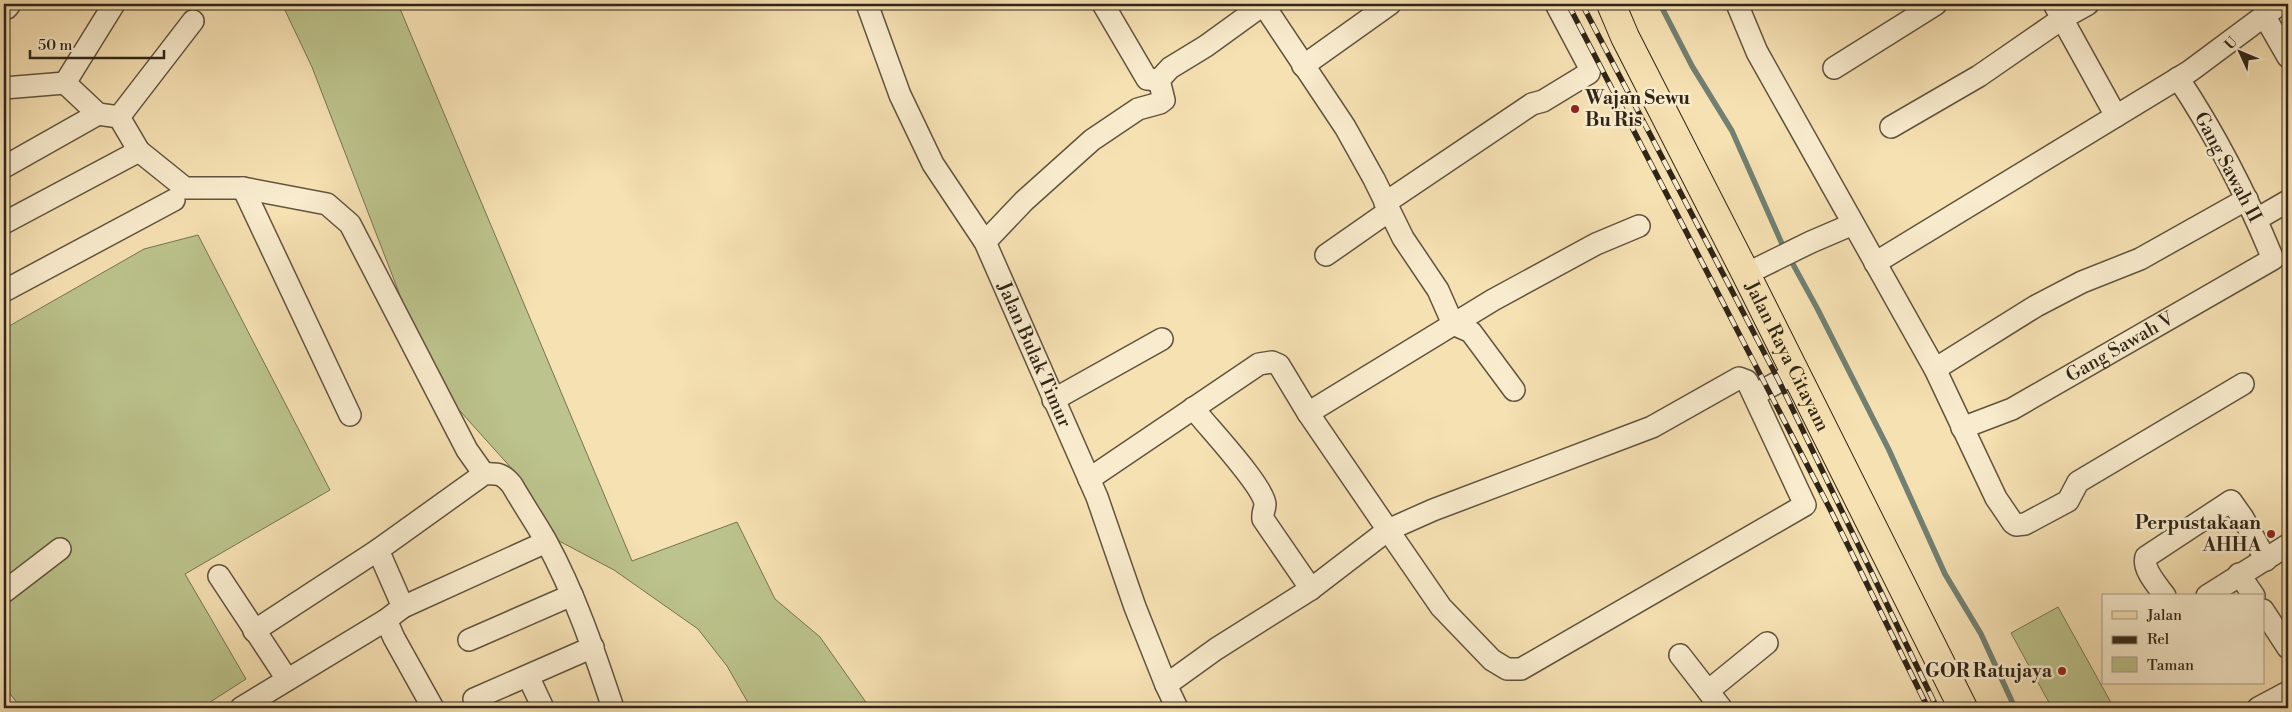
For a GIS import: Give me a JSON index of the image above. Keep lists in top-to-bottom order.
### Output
{
  "streets": {
    "main road": ["Jalan Raya Citayam"],
    "street": ["Gang Sawah II", "Gang Sawah V", "Jalan Bulak Timur"]
  },
  "crossings": [
    ["Gang Sawah II", "Gang Sawah V"]
  ],
  "places": ["Wajan Sewu Bu Ris", "Perpustakaan AHHA", "GOR Ratujaya"],
  "legend": ["Jalan", "Rel", "Taman"],
  "scale_bar": "50 m",
  "north": "top left"
}
